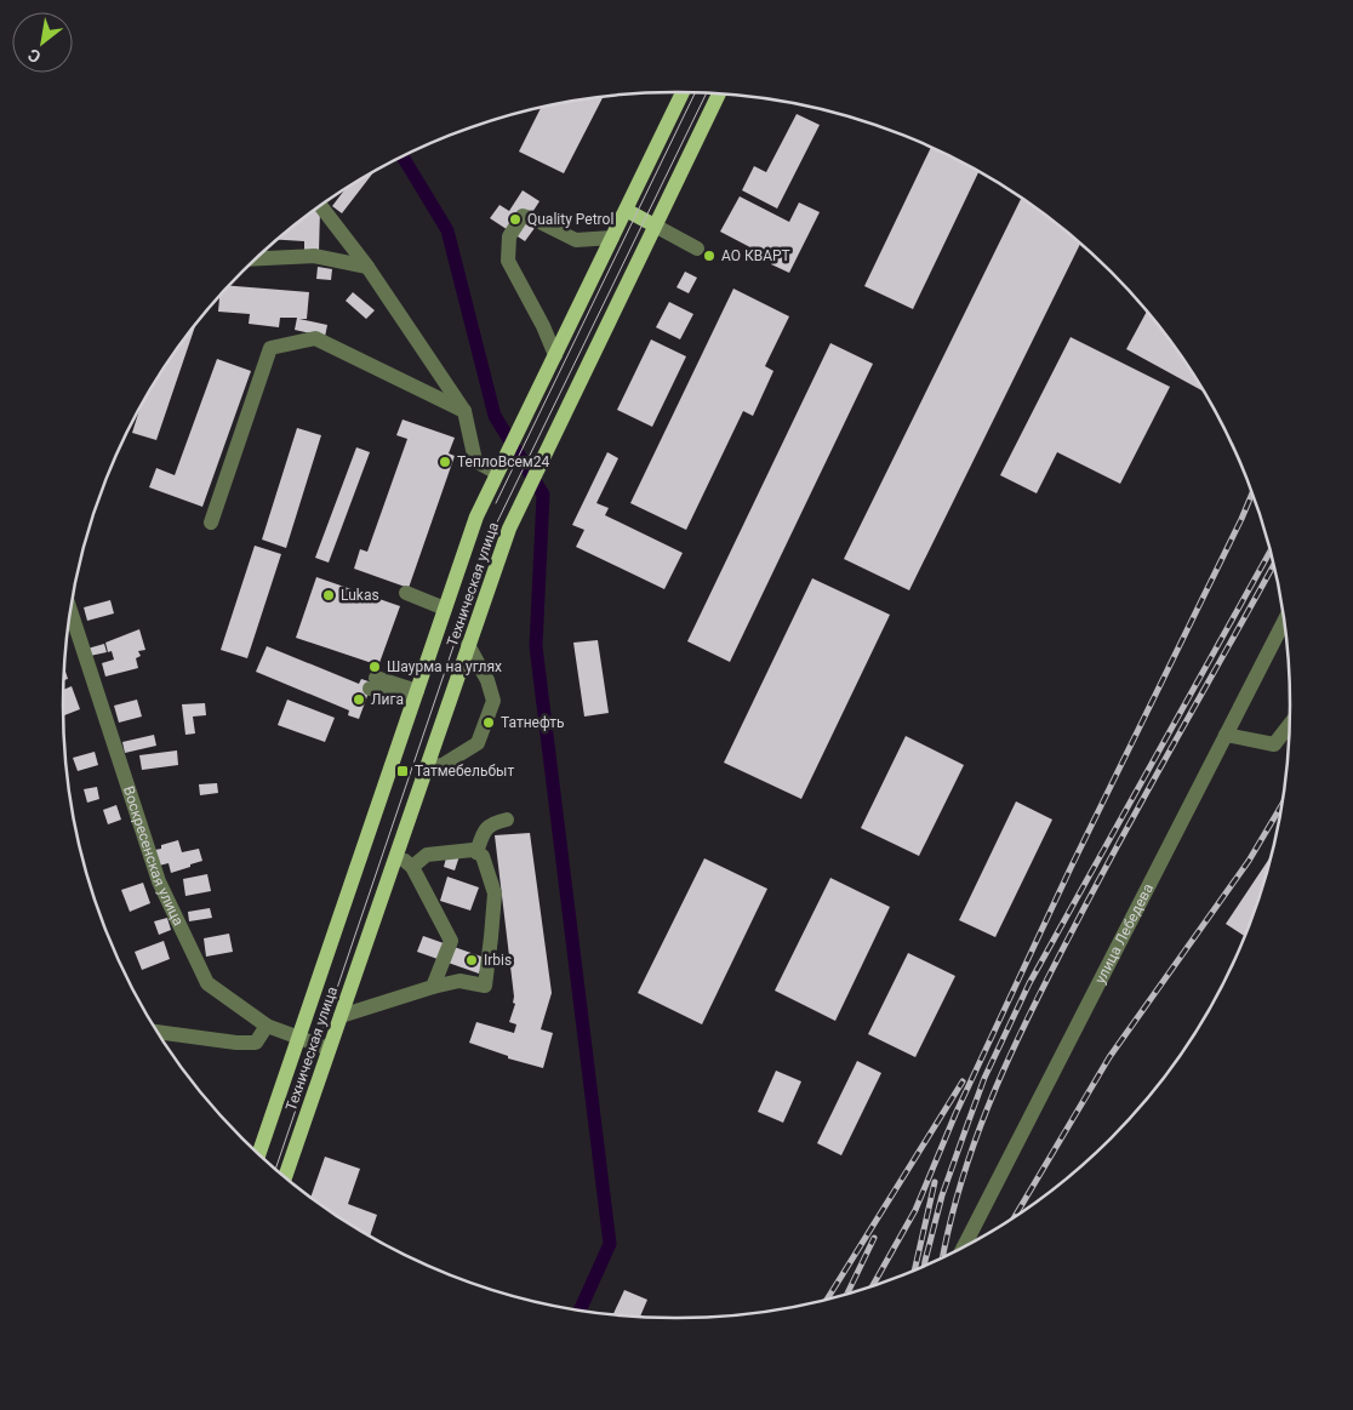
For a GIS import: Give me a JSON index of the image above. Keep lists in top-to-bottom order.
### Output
{
  "streets": {
    "main road": ["Техническая улица"],
    "street": ["Воскресенская улица", "улица Лебедева"]
  },
  "crossings": [
    ["Техническая улица", "Воскресенская улица"]
  ],
  "places": {
    "other": [
      "Quality Petrol",
      "АО КВАРТ",
      "ТеплоВсем24",
      "Lukas",
      "Шаурма на углях",
      "Лига",
      "Татнефть",
      "Irbis"
    ],
    "transit": ["Татмебельбыт"]
  },
  "north": "bottom left"
}
